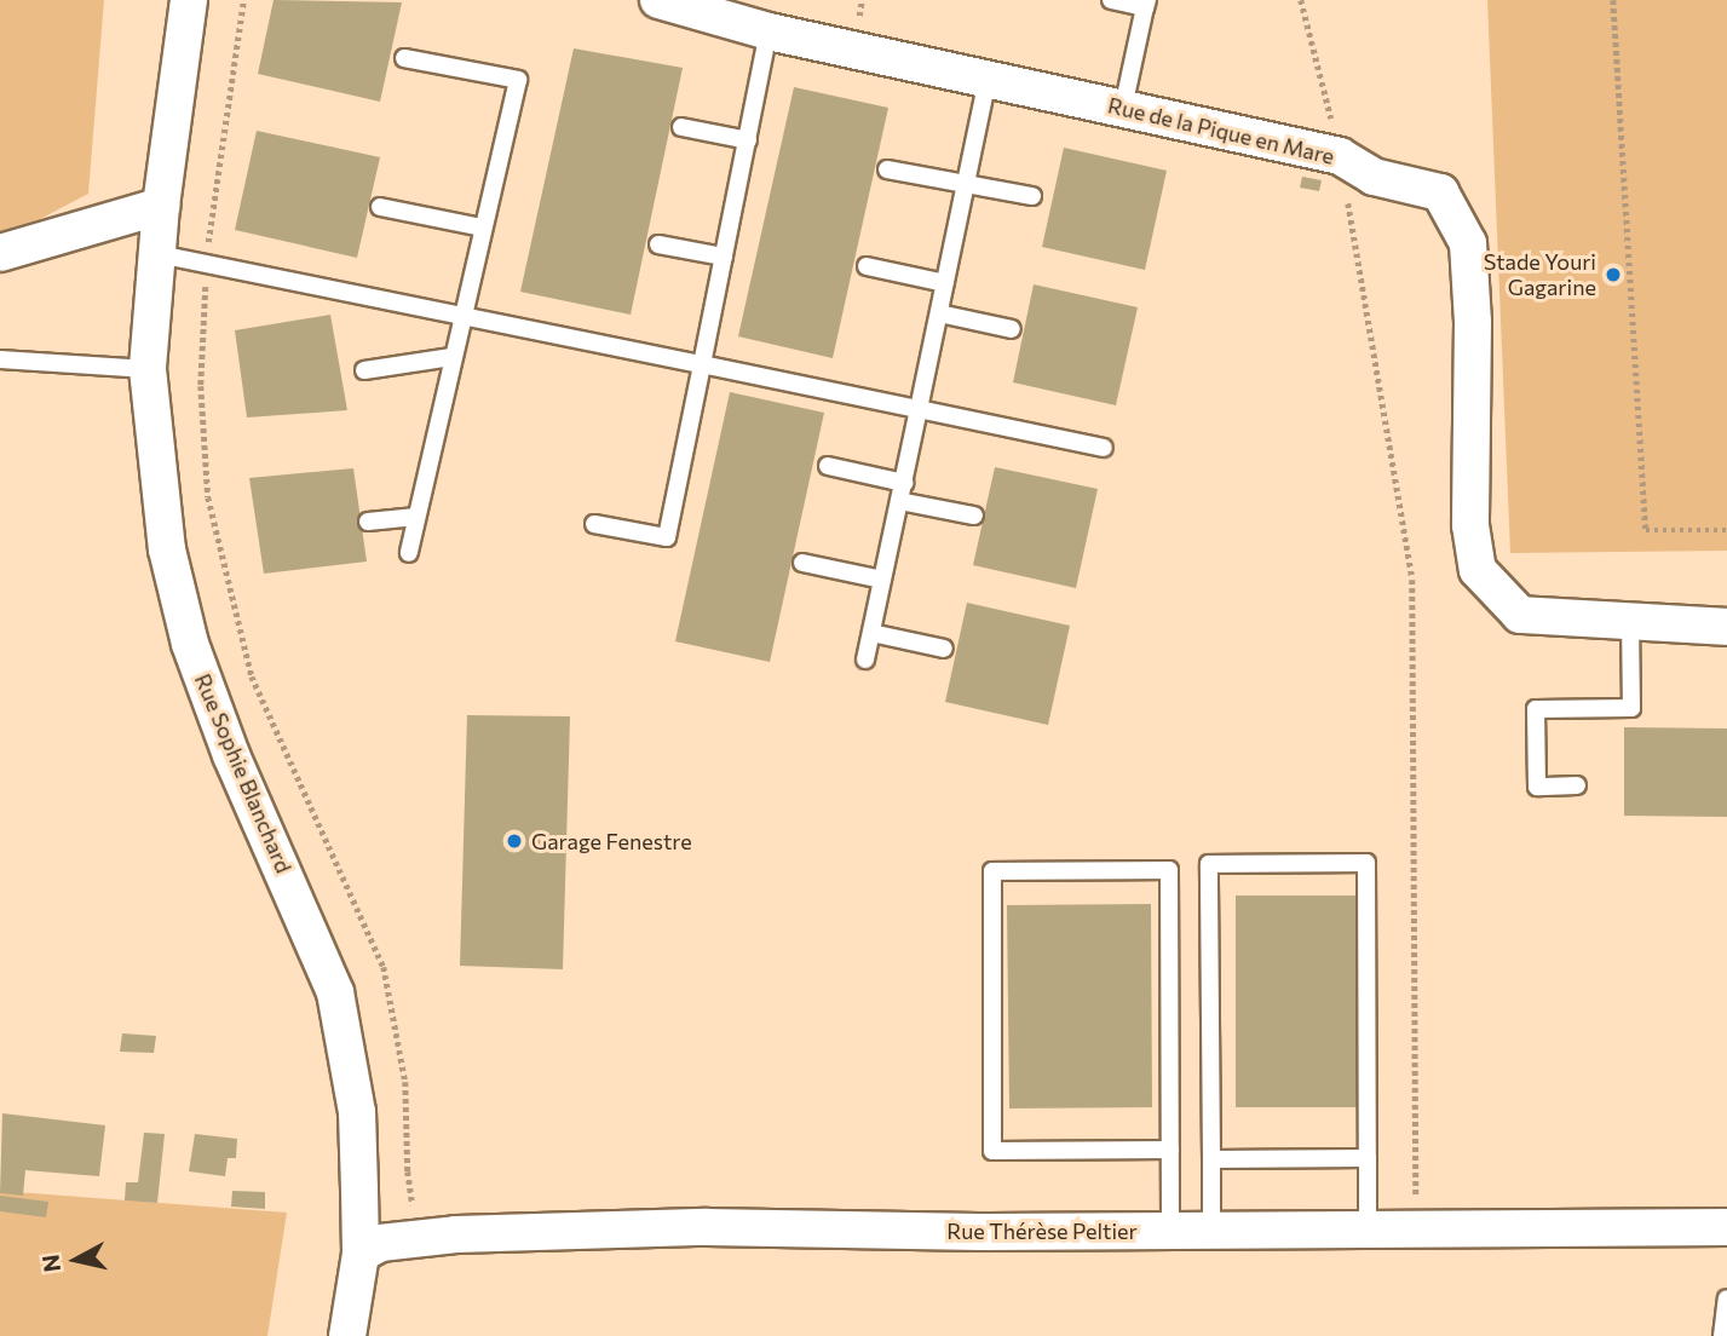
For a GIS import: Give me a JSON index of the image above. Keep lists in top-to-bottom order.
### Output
{
  "streets": {
    "street": ["Rue de la Pique en Mare", "Rue Sophie Blanchard", "Rue Thérèse Peltier"]
  },
  "crossings": [
    ["Rue Sophie Blanchard", "Rue Thérèse Peltier"]
  ],
  "places": ["Stade Youri Gagarine", "Garage Fenestre"],
  "north": "left"
}
